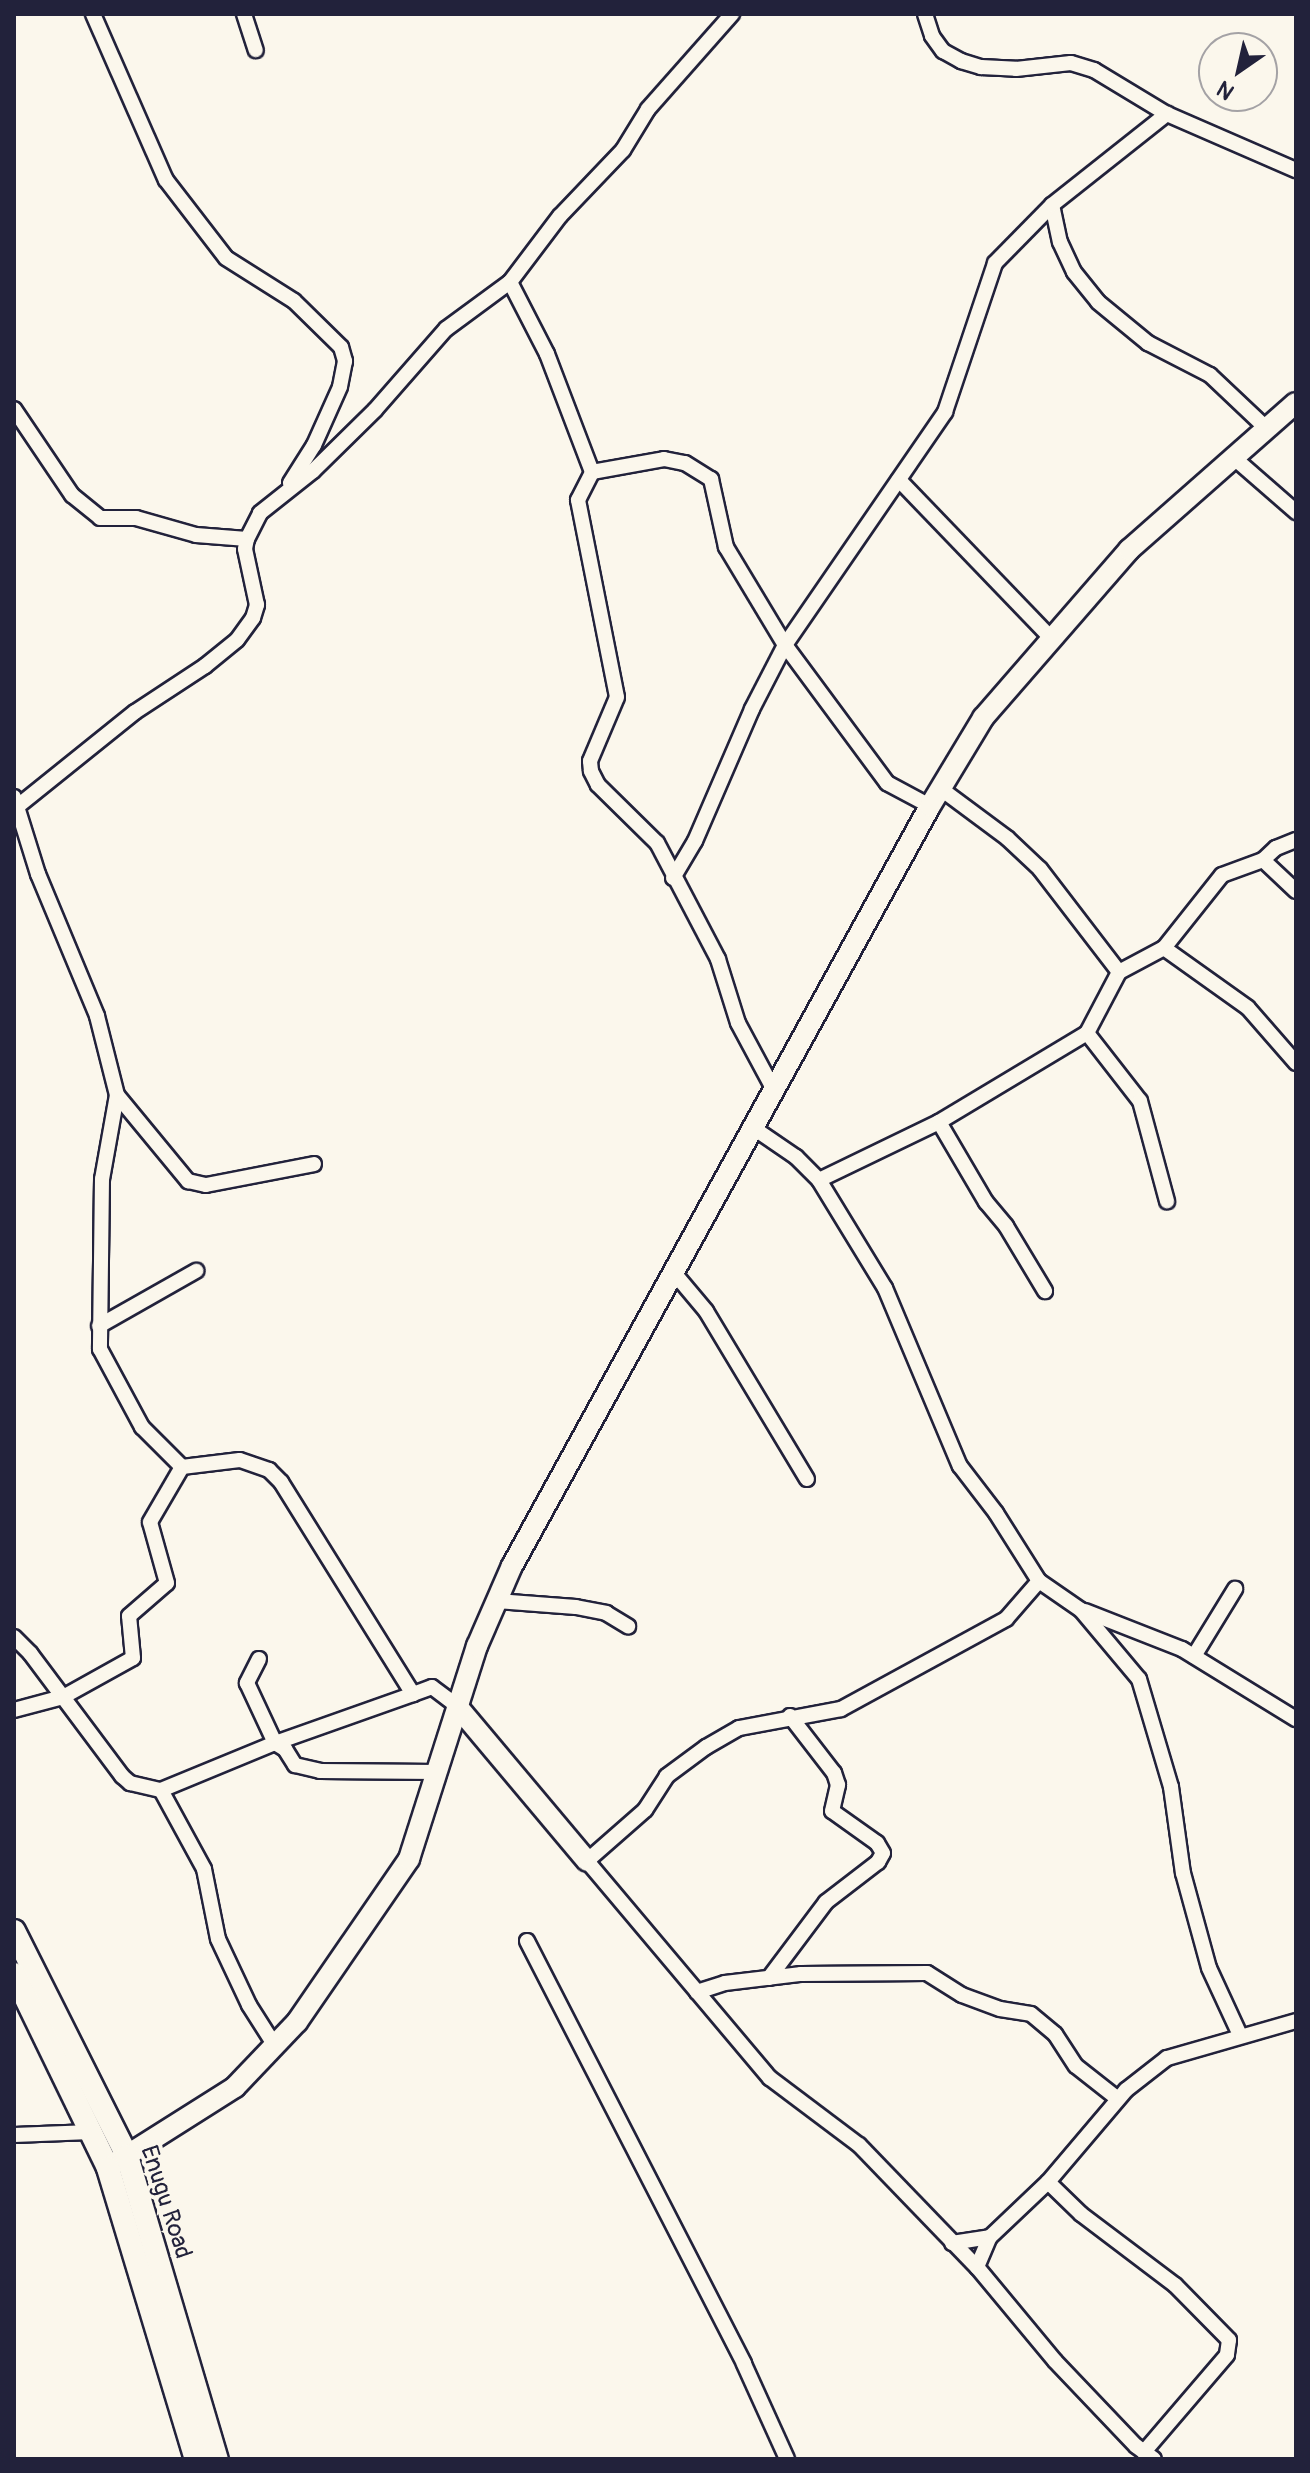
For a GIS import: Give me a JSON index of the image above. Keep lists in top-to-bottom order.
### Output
{
  "streets": {
    "main road": ["Enugu Road"]
  },
  "north": "bottom left"
}
